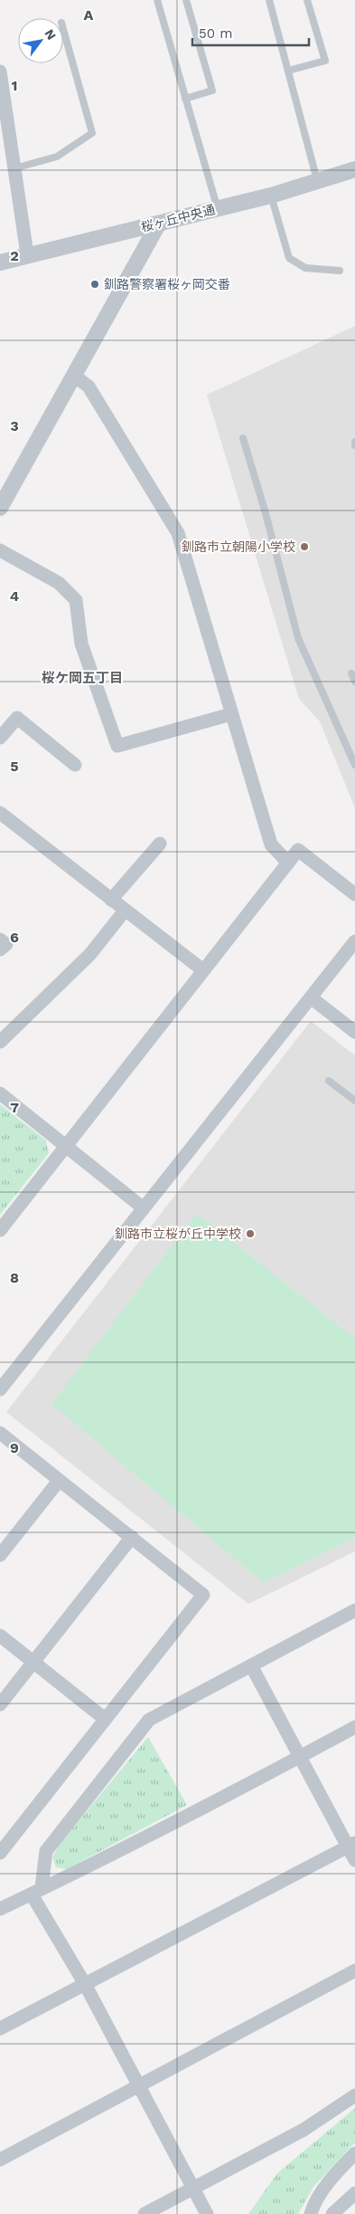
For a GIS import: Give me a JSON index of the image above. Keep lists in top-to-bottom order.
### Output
{
  "streets": {
    "street": ["桜ヶ丘中央通"]
  },
  "districts": ["桜ケ岡五丁目"],
  "places": ["釧路警察署桜ヶ岡交番", "釧路市立朝陽小学校", "釧路市立桜が丘中学校"],
  "scale_bar": "50 m",
  "north": "top right",
  "grid": {
    "columns": ["A"],
    "rows": [
      "1",
      "2",
      "3",
      "4",
      "5",
      "6",
      "7",
      "8",
      "9"
    ]
  }
}
